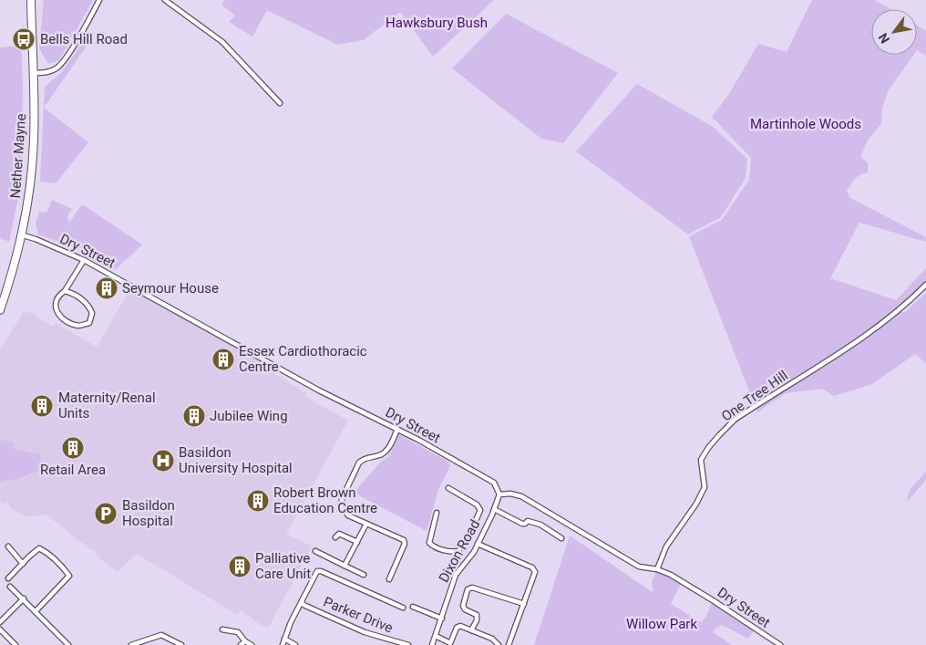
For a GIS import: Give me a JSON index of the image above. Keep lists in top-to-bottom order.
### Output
{
  "streets": {
    "main road": ["Nether Mayne"],
    "street": [
      "Dry Street",
      "One Tree Hill",
      "Dixon Road",
      "Parker Drive"
    ]
  },
  "crossings": [
    ["Nether Mayne", "Dry Street"],
    ["Dry Street", "One Tree Hill"],
    ["Dry Street", "Dixon Road"]
  ],
  "parks": ["Hawksbury Bush", "Martinhole Woods", "Willow Park"],
  "places": {
    "bus stop": ["Bells Hill Road"],
    "building": [
      "Seymour House",
      "Essex Cardiothoracic Centre",
      "Maternity/Renal Units",
      "Jubilee Wing",
      "Retail Area",
      "Robert Brown Education Centre",
      "Palliative Care Unit"
    ],
    "hospital": ["Basildon University Hospital"],
    "parking": ["Basildon Hospital"]
  },
  "north": "bottom left"
}
